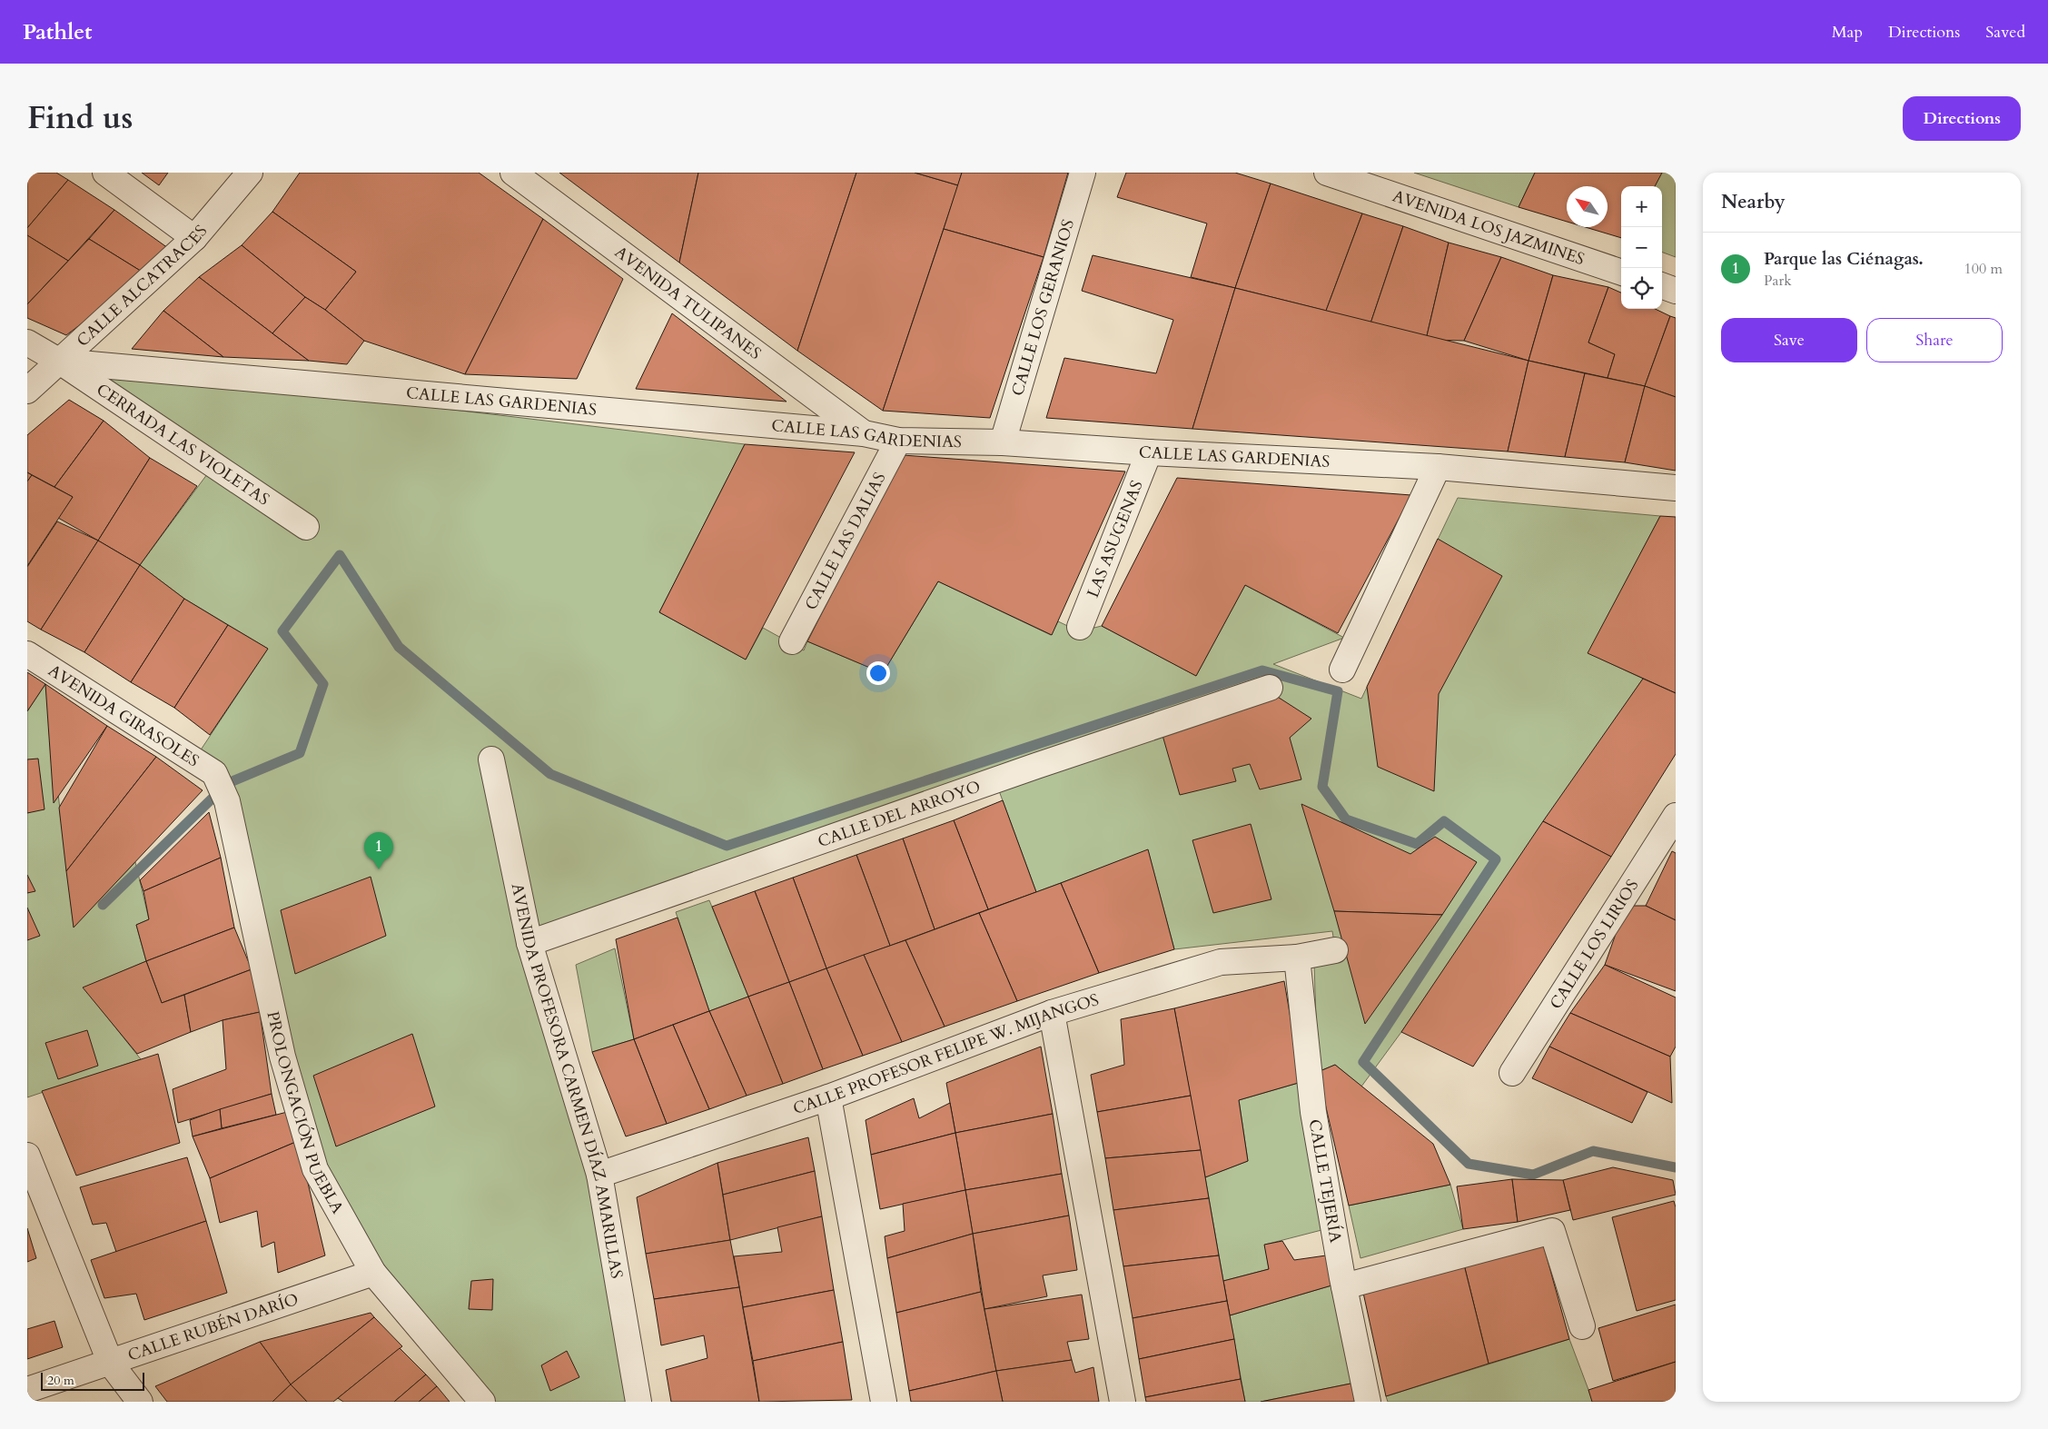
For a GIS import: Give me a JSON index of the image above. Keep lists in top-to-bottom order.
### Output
{
  "streets": {
    "street": [
      "AVENIDA LOS JAZMINES",
      "CALLE ALCATRACES",
      "AVENIDA TULIPANES",
      "CALLE LOS GERANIOS",
      "CALLE LAS GARDENIAS",
      "CERRADA LAS VIOLETAS",
      "LAS ASUGENAS",
      "CALLE LAS DALIAS",
      "AVENIDA GIRASOLES",
      "CALLE DEL ARROYO",
      "CALLE LOS LIRIOS",
      "CALLE PROFESOR FELIPE W. MIJANGOS",
      "AVENIDA PROFESORA CARMEN DÍAZ AMARILLAS",
      "PROLONGACIÓN PUEBLA",
      "CALLE TEJERÍA",
      "CALLE RUBÉN DARÍO"
    ]
  },
  "crossings": [
    ["CALLE ALCATRACES", "CALLE LAS GARDENIAS"],
    ["CALLE ALCATRACES", "CERRADA LAS VIOLETAS"],
    ["AVENIDA TULIPANES", "CALLE LAS GARDENIAS"],
    ["CALLE LOS GERANIOS", "CALLE LAS GARDENIAS"],
    ["CALLE LAS GARDENIAS", "CERRADA LAS VIOLETAS"],
    ["CALLE LAS GARDENIAS", "LAS ASUGENAS"],
    ["CALLE LAS GARDENIAS", "CALLE LAS DALIAS"],
    ["AVENIDA GIRASOLES", "PROLONGACIÓN PUEBLA"],
    ["CALLE DEL ARROYO", "AVENIDA PROFESORA CARMEN DÍAZ AMARILLAS"],
    ["CALLE PROFESOR FELIPE W. MIJANGOS", "AVENIDA PROFESORA CARMEN DÍAZ AMARILLAS"],
    ["CALLE PROFESOR FELIPE W. MIJANGOS", "CALLE TEJERÍA"],
    ["PROLONGACIÓN PUEBLA", "CALLE RUBÉN DARÍO"]
  ],
  "scale_bar": "20 m",
  "north": "top left",
  "page": {
    "header": "Pathlet",
    "nav": ["Map", "Directions", "Saved"],
    "title": "Find us",
    "buttons": [
      "Directions",
      ["Save", "Share"]
    ],
    "heading": "Nearby",
    "map_buttons": ["+", "−"],
    "list": [
      {
        "mark": "1",
        "name": "Parque las Ciénagas.",
        "note": "Park",
        "value": "100 m"
      }
    ],
    "pins": "1",
    "scale": "20 m"
  }
}
